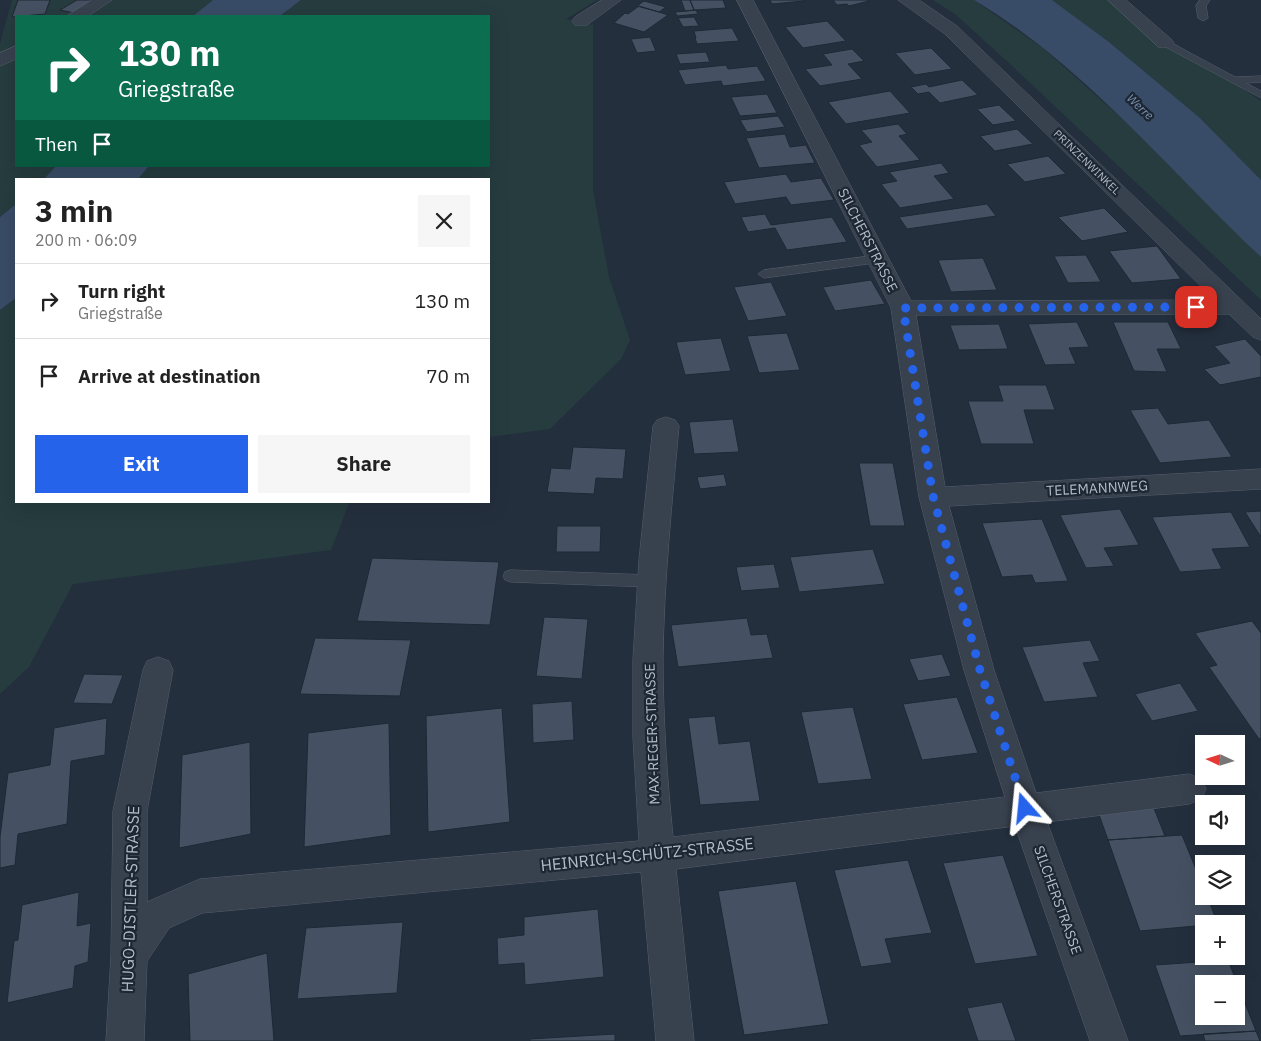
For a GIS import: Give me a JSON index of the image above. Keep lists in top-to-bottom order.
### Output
{
  "streets": {
    "street": [
      "PRINZENWINKEL",
      "SILCHERSTRASSE",
      "TELEMANNWEG",
      "MAX-REGER-STRASSE",
      "HEINRICH-SCHÜTZ-STRASSE",
      "HUGO-DISTLER-STRASSE"
    ]
  },
  "crossings": [
    ["SILCHERSTRASSE", "TELEMANNWEG"],
    ["SILCHERSTRASSE", "HEINRICH-SCHÜTZ-STRASSE"],
    ["MAX-REGER-STRASSE", "HEINRICH-SCHÜTZ-STRASSE"],
    ["HEINRICH-SCHÜTZ-STRASSE", "HUGO-DISTLER-STRASSE"]
  ],
  "water": ["Werre"],
  "north": "left",
  "page": {
    "turn": ["130 m", "Griegstraße"],
    "then": "Then",
    "heading": ["3 min", "200 m · 06:09"],
    "list": [
      {
        "name": "Turn right",
        "note": "Griegstraße",
        "value": "130 m"
      },
      {
        "name": "Arrive at destination",
        "value": "70 m"
      }
    ],
    "buttons": ["Exit", "Share"],
    "map_buttons": ["+", "−"]
  }
}
